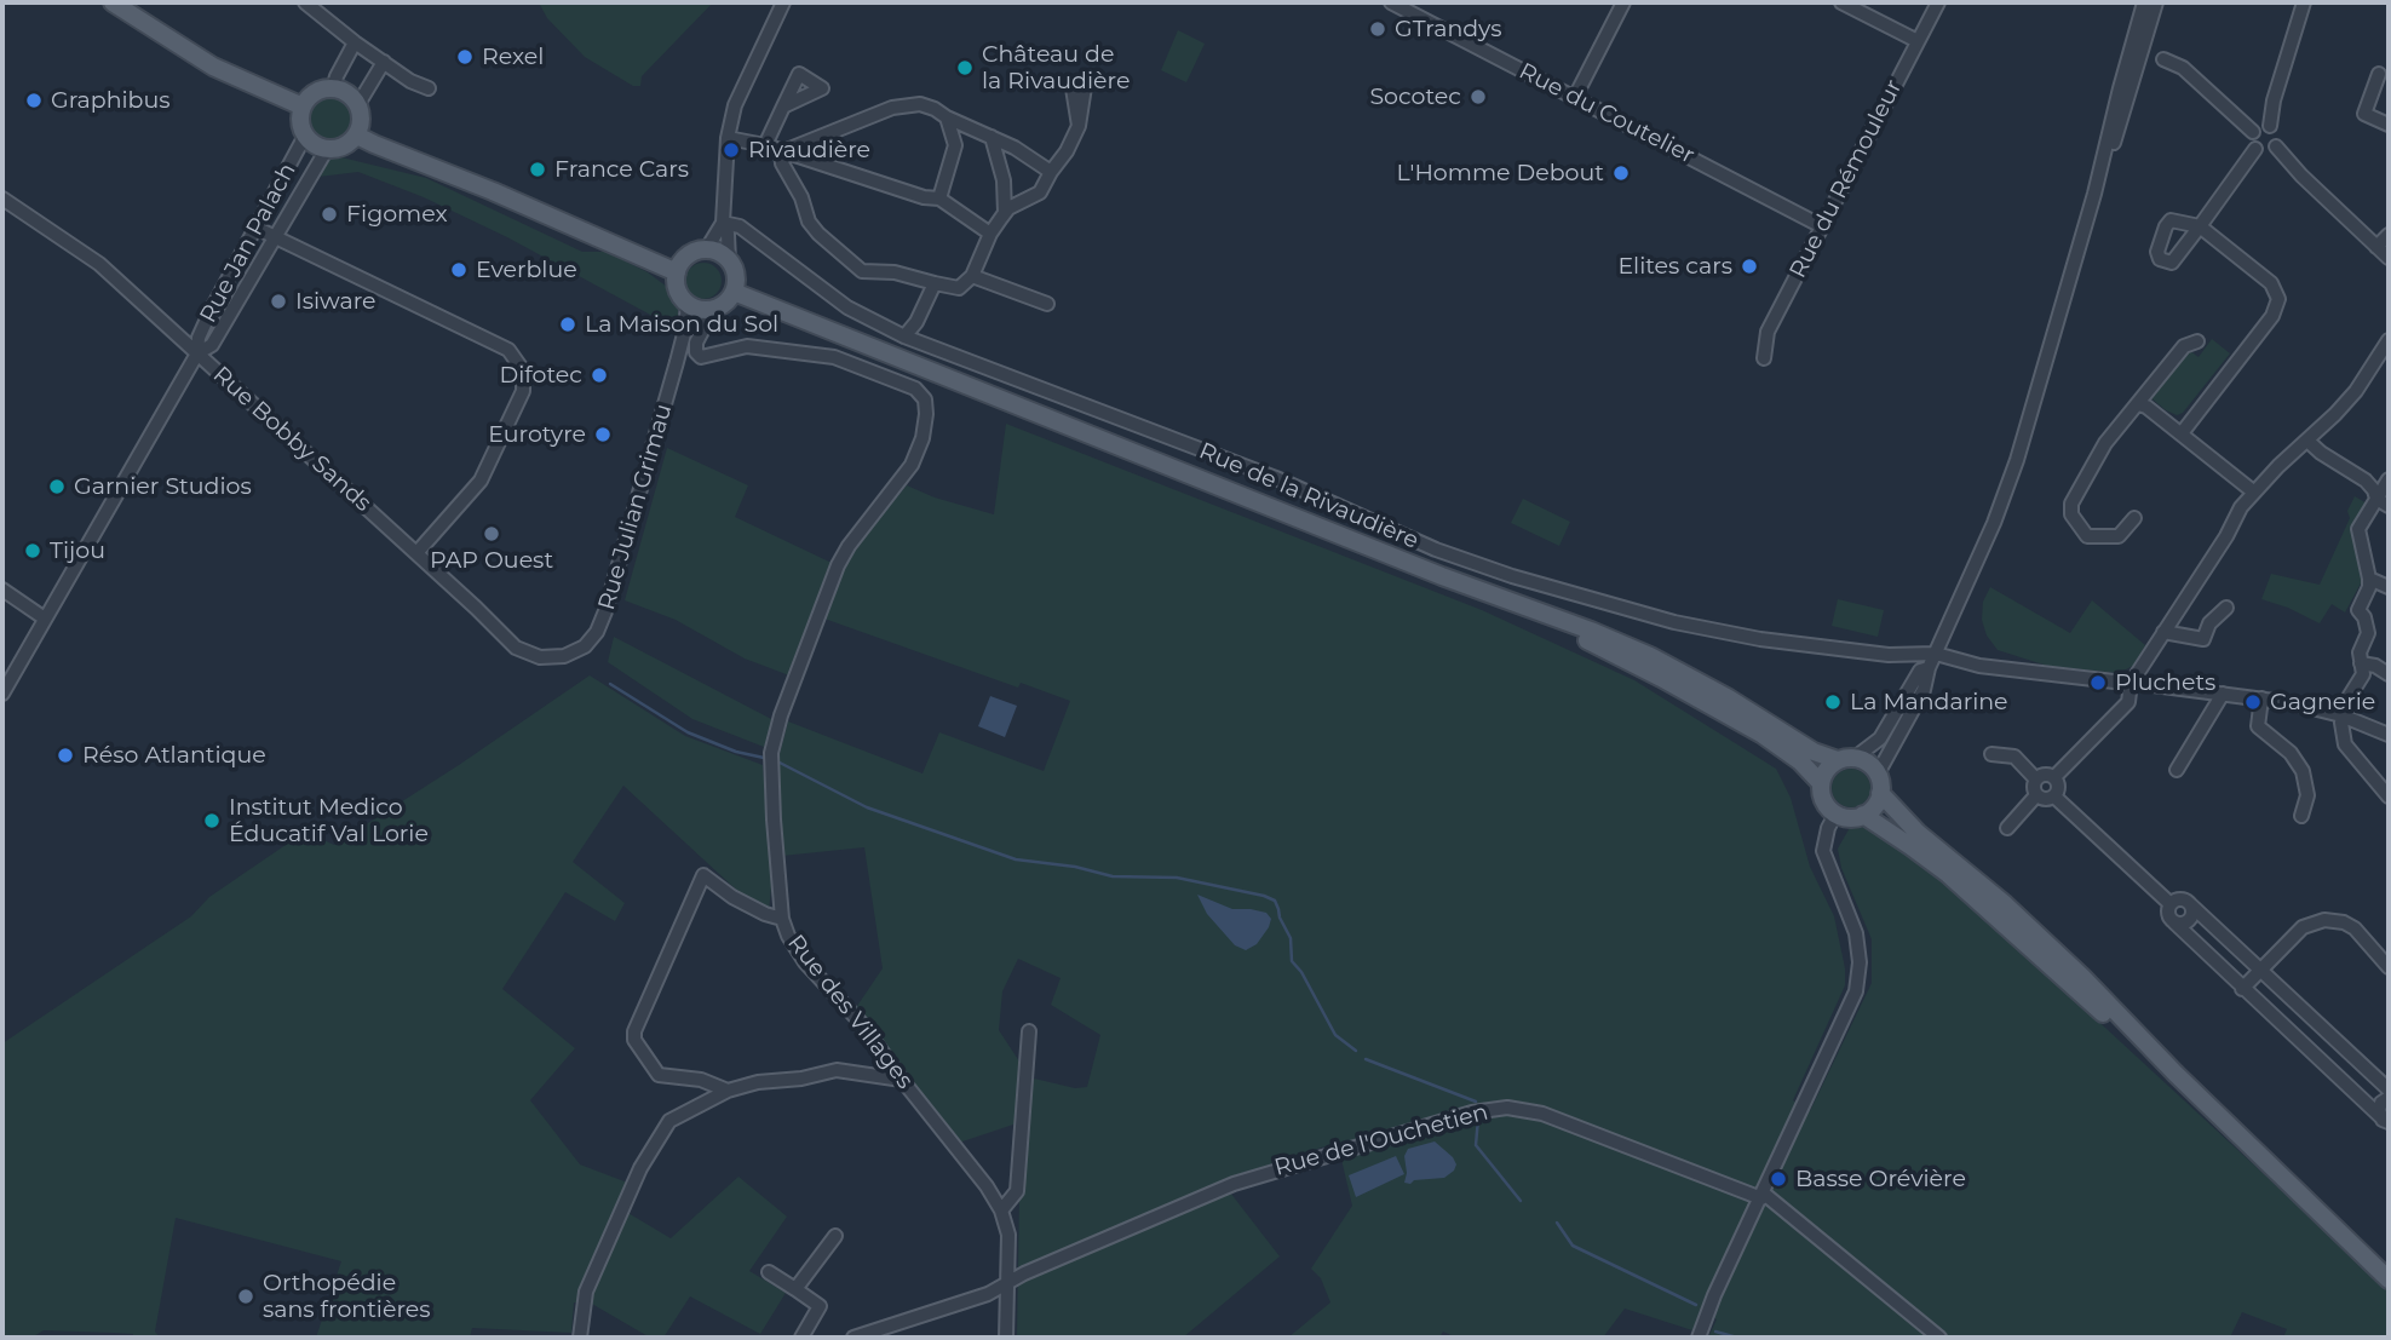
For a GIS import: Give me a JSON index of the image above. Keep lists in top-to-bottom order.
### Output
{
  "streets": {
    "street": [
      "Rue du Coutelier",
      "Rue du Rémouleur",
      "Rue Jan Palach",
      "Rue Bobby Sands",
      "Rue de la Rivaudière",
      "Rue Julian Grimau",
      "Rue des Villages",
      "Rue de l'Ouchetien"
    ]
  },
  "crossings": [
    ["Rue du Coutelier", "Rue du Rémouleur"],
    ["Rue Jan Palach", "Rue Bobby Sands"],
    ["Rue Bobby Sands", "Rue Julian Grimau"],
    ["Rue des Villages", "Rue de l'Ouchetien"]
  ],
  "places": [
    "GTrandys",
    "Rexel",
    "Château de la Rivaudière",
    "Socotec",
    "Graphibus",
    "Rivaudière",
    "France Cars",
    "L'Homme Debout",
    "Figomex",
    "Elites cars",
    "Everblue",
    "Isiware",
    "La Maison du Sol",
    "Difotec",
    "Eurotyre",
    "Garnier Studios",
    "PAP Ouest",
    "Tijou",
    "Pluchets",
    "La Mandarine",
    "Gagnerie",
    "Réso Atlantique",
    "Institut Medico Éducatif Val Lorie",
    "Basse Orévière",
    "Orthopédie sans frontières"
  ]
}
